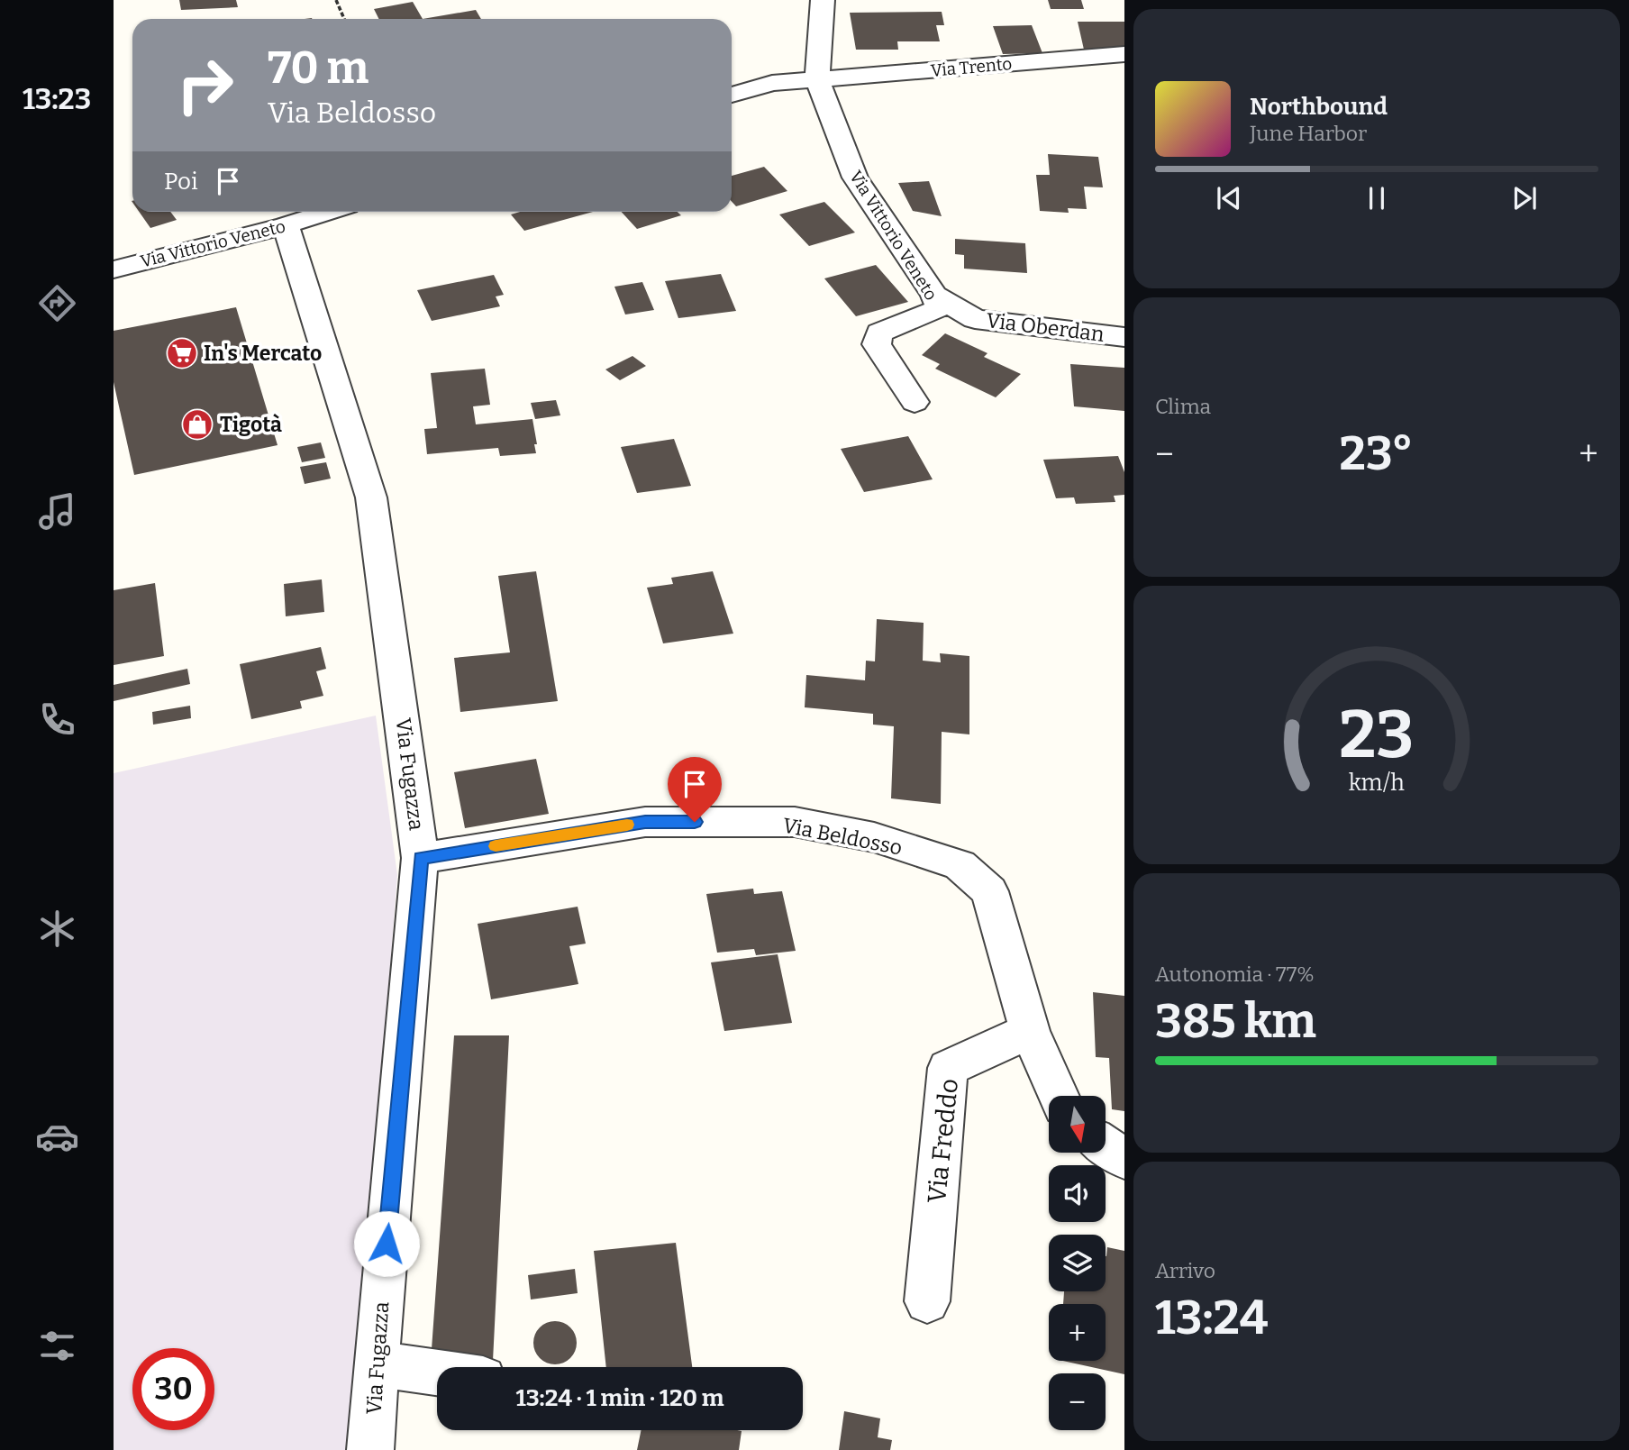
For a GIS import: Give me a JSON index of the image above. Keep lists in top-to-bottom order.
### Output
{
  "streets": {
    "street": [
      "Via Trento",
      "Via Vittorio Veneto",
      "Via Oberdan",
      "Via Fugazza",
      "Via Beldosso",
      "Via Freddo"
    ]
  },
  "crossings": [
    ["Via Trento", "Via Vittorio Veneto"],
    ["Via Vittorio Veneto", "Via Oberdan"],
    ["Via Vittorio Veneto", "Via Fugazza"],
    ["Via Fugazza", "Via Beldosso"],
    ["Via Beldosso", "Via Freddo"]
  ],
  "places": {
    "supermarket": ["In's Mercato"],
    "shop": ["Tigotà"]
  },
  "north": "bottom",
  "page": {
    "tabs": "13:23",
    "turn": ["70 m", "Via Beldosso"],
    "song": ["Northbound", "June Harbor"],
    "then": "Poi",
    "tile": [
      "Clima",
      ["Autonomia · 77%", "385 km"],
      ["Arrivo", "13:24"]
    ],
    "heat": ["−", "23°", "+"],
    "map_buttons": ["+", "−"],
    "limit": "30",
    "trip": "13:24 · 1 min · 120 m",
    "gauge": ["23", "km/h"]
  }
}
